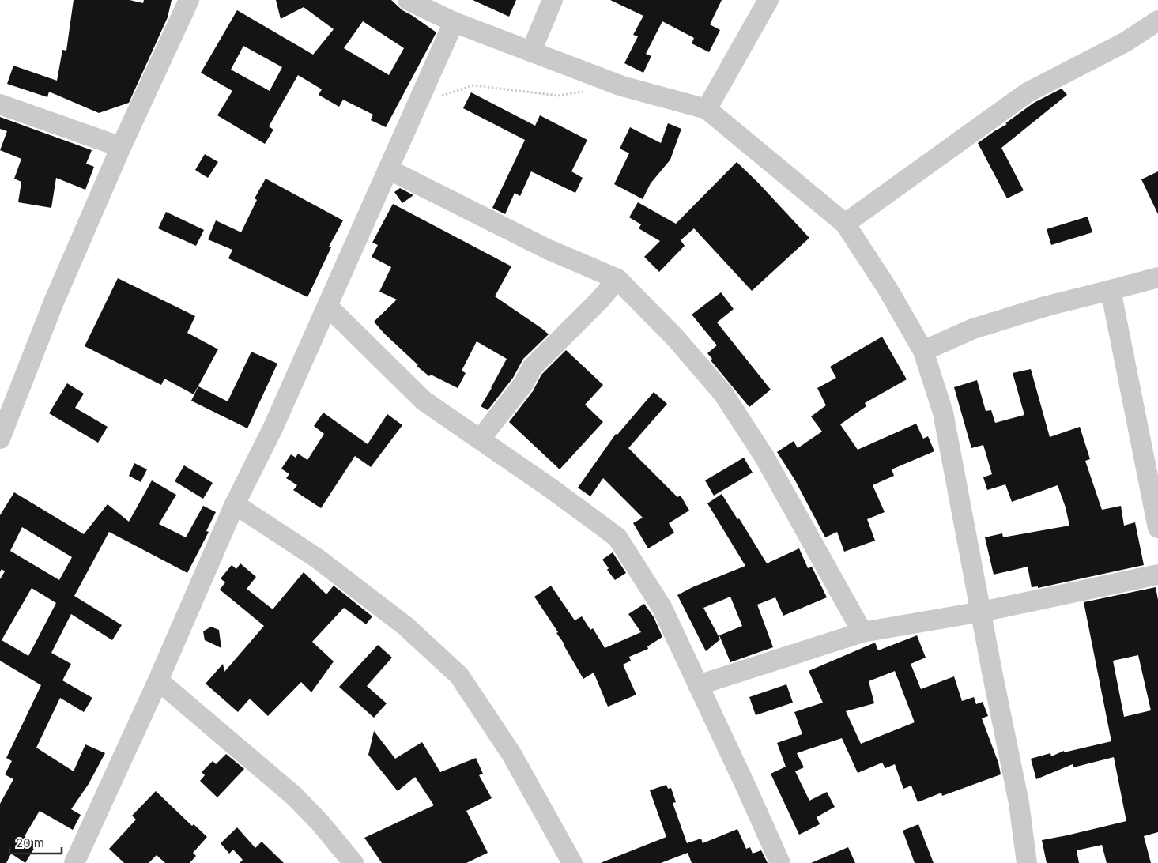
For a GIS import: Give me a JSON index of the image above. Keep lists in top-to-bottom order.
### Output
{
  "scale_bar": "20 m"
}
